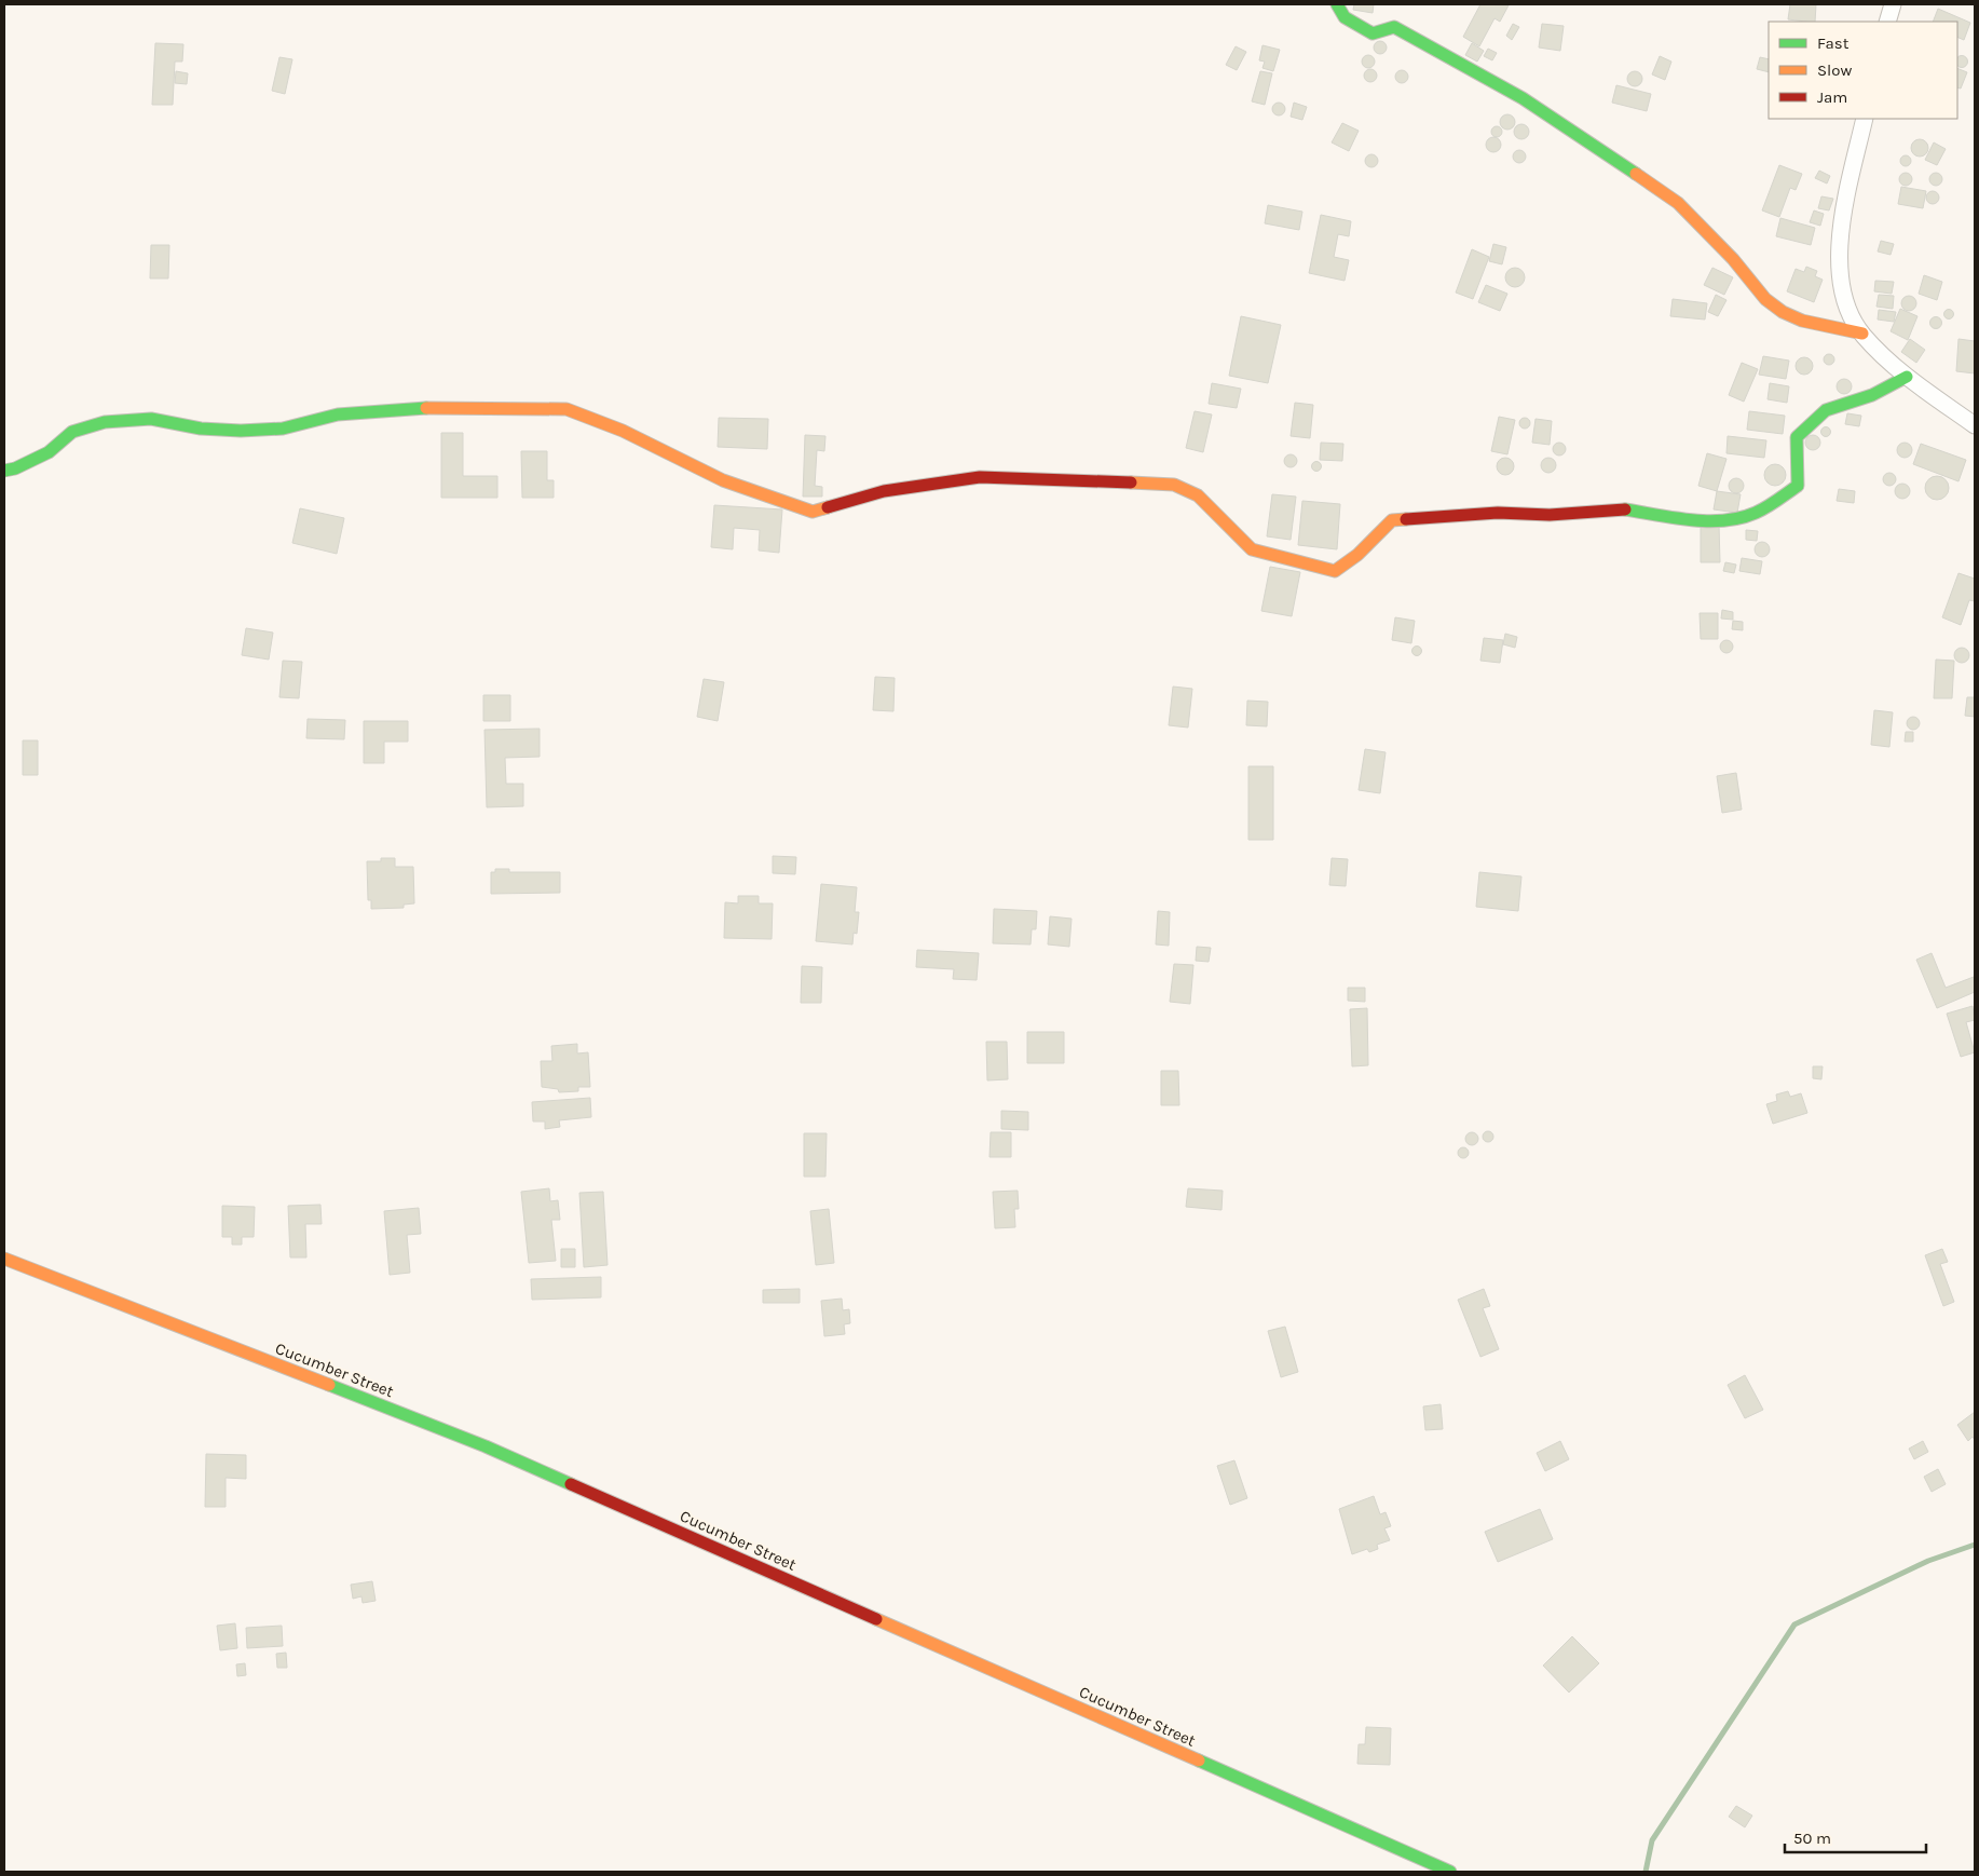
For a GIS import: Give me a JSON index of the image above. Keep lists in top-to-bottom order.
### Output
{
  "streets": {
    "street": ["Cucumber Street"]
  },
  "legend": ["Fast", "Slow", "Jam"],
  "scale_bar": "50 m"
}
